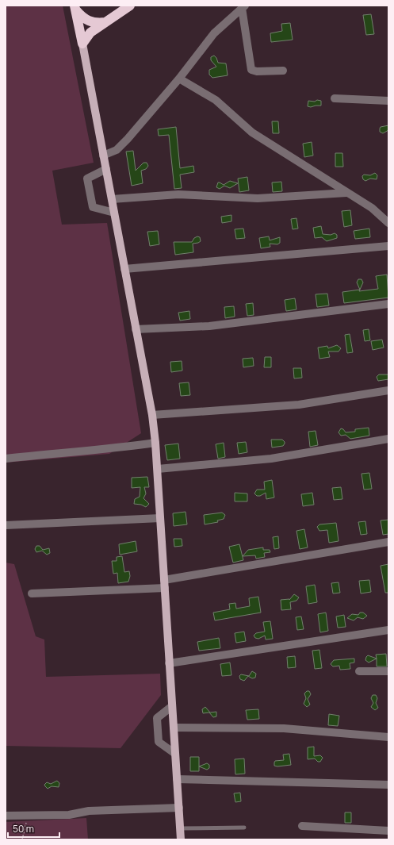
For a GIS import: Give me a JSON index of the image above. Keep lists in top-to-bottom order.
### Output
{
  "scale_bar": "50 m"
}
